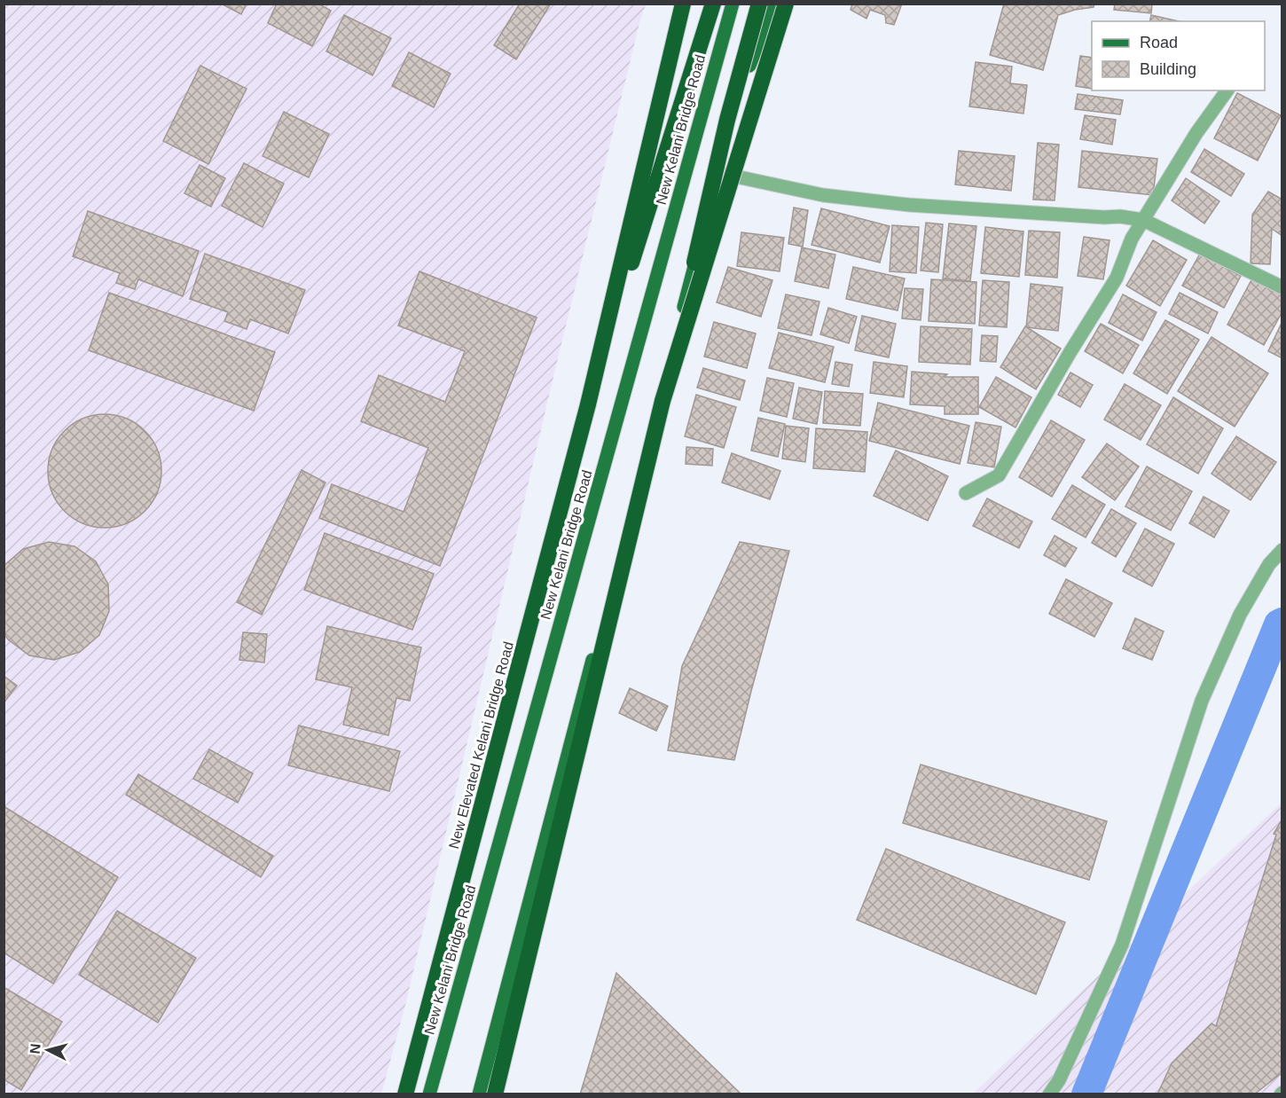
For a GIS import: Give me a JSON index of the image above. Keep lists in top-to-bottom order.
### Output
{
  "streets": {
    "highway": ["New Elevated Kelani Bridge Road"],
    "main road": ["New Kelani Bridge Road"]
  },
  "legend": ["Road", "Building"],
  "north": "left"
}
